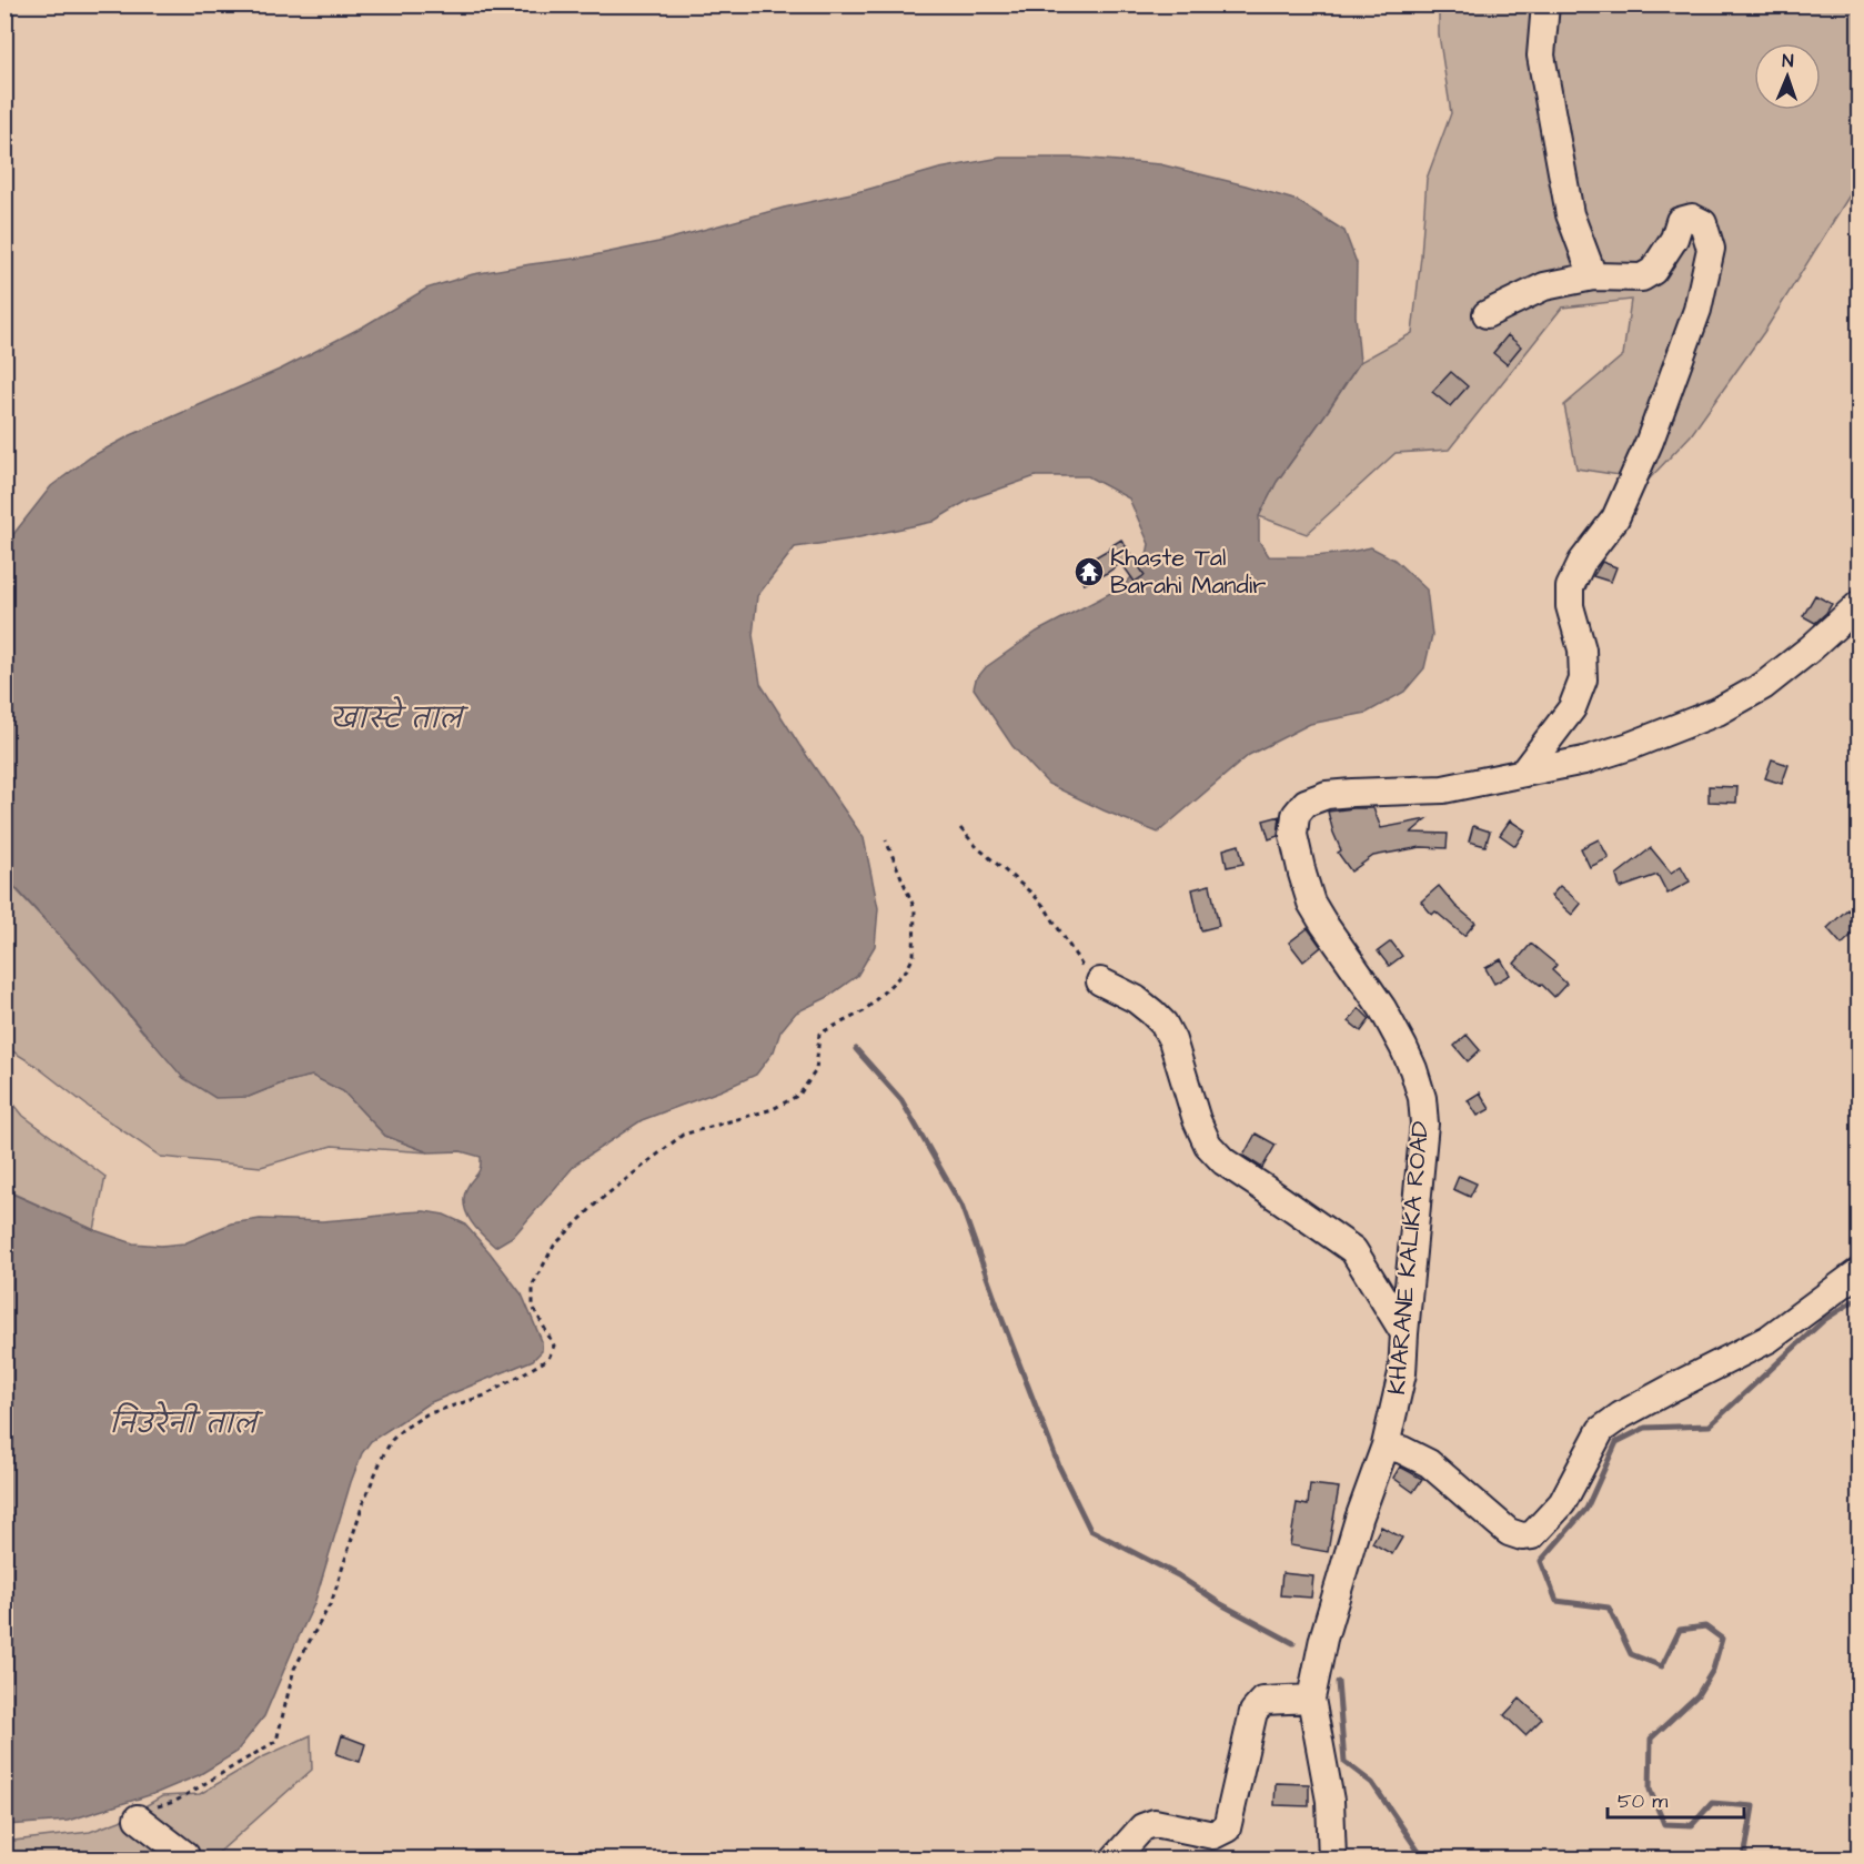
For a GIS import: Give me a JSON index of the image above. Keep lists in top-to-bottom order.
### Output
{
  "streets": {
    "street": ["KHARANE KALIKA ROAD"]
  },
  "water": ["खास्टे ताल", "निउरेनी ताल"],
  "places": {
    "temple": ["Khaste Tal Barahi Mandir"]
  },
  "scale_bar": "50 m",
  "north": "top"
}
